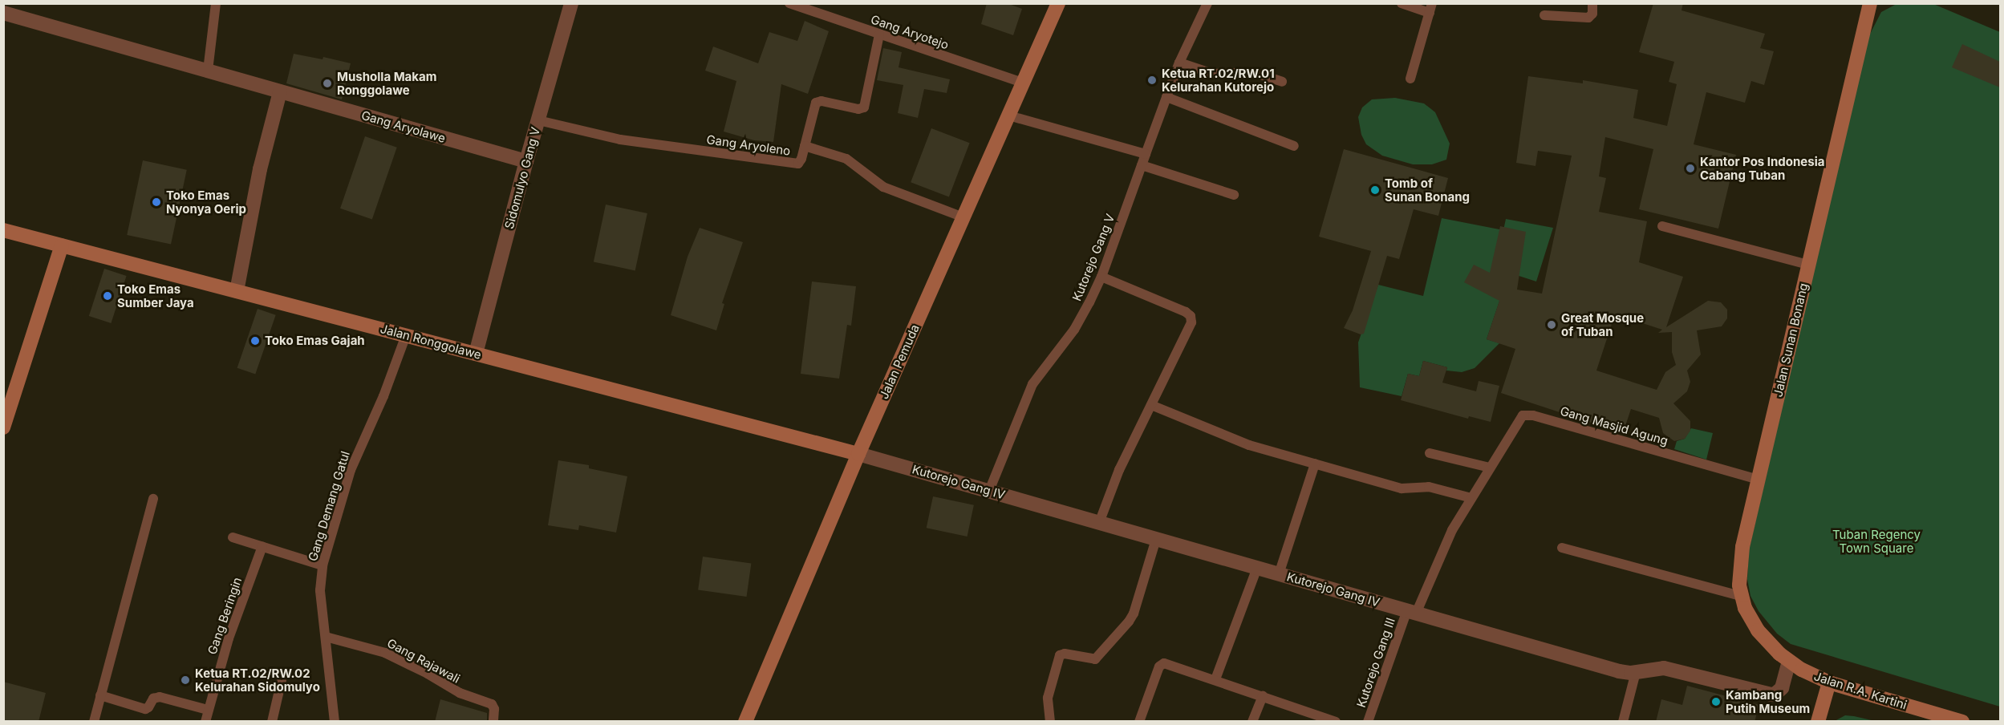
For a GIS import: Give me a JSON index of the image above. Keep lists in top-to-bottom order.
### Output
{
  "streets": {
    "main road": [
      "Jalan Sunan Bonang",
      "Jalan Ronggolawe",
      "Jalan Pemuda",
      "Jalan R.A. Kartini"
    ],
    "street": ["Gang Aryolawe", "Sidomulyo Gang V", "Kutorejo Gang IV"],
    "lane": [
      "Gang Aryotejo",
      "Gang Aryoleno",
      "Kutorejo Gang V",
      "Gang Masjid Agung",
      "Gang Demang Gatul",
      "Gang Beringin",
      "Gang Rajawali",
      "Kutorejo Gang III"
    ]
  },
  "crossings": [
    ["Gang Aryotejo", "Gang Aryoleno"],
    ["Gang Aryotejo", "Jalan Pemuda"],
    ["Gang Aryolawe", "Sidomulyo Gang V"],
    ["Gang Aryoleno", "Sidomulyo Gang V"],
    ["Sidomulyo Gang V", "Jalan Ronggolawe"],
    ["Kutorejo Gang V", "Kutorejo Gang IV"],
    ["Jalan Sunan Bonang", "Gang Masjid Agung"],
    ["Jalan Sunan Bonang", "Kutorejo Gang IV"],
    ["Jalan Sunan Bonang", "Jalan R.A. Kartini"],
    ["Jalan Ronggolawe", "Jalan Pemuda"],
    ["Jalan Ronggolawe", "Kutorejo Gang IV"],
    ["Jalan Ronggolawe", "Gang Demang Gatul"],
    ["Jalan Pemuda", "Kutorejo Gang IV"],
    ["Gang Masjid Agung", "Kutorejo Gang III"],
    ["Kutorejo Gang IV", "Kutorejo Gang III"],
    ["Kutorejo Gang IV", "Jalan R.A. Kartini"],
    ["Gang Demang Gatul", "Gang Rajawali"]
  ],
  "parks": ["Tuban Regency Town Square"],
  "places": [
    "Ketua RT.02/RW.01 Kelurahan Kutorejo",
    "Musholla Makam Ronggolawe",
    "Kantor Pos Indonesia Cabang Tuban",
    "Tomb of Sunan Bonang",
    "Toko Emas Nyonya Oerip",
    "Toko Emas Sumber Jaya",
    "Great Mosque of Tuban",
    "Toko Emas Gajah",
    "Ketua RT.02/RW.02 Kelurahan Sidomulyo",
    "Kambang Putih Museum"
  ]
}
